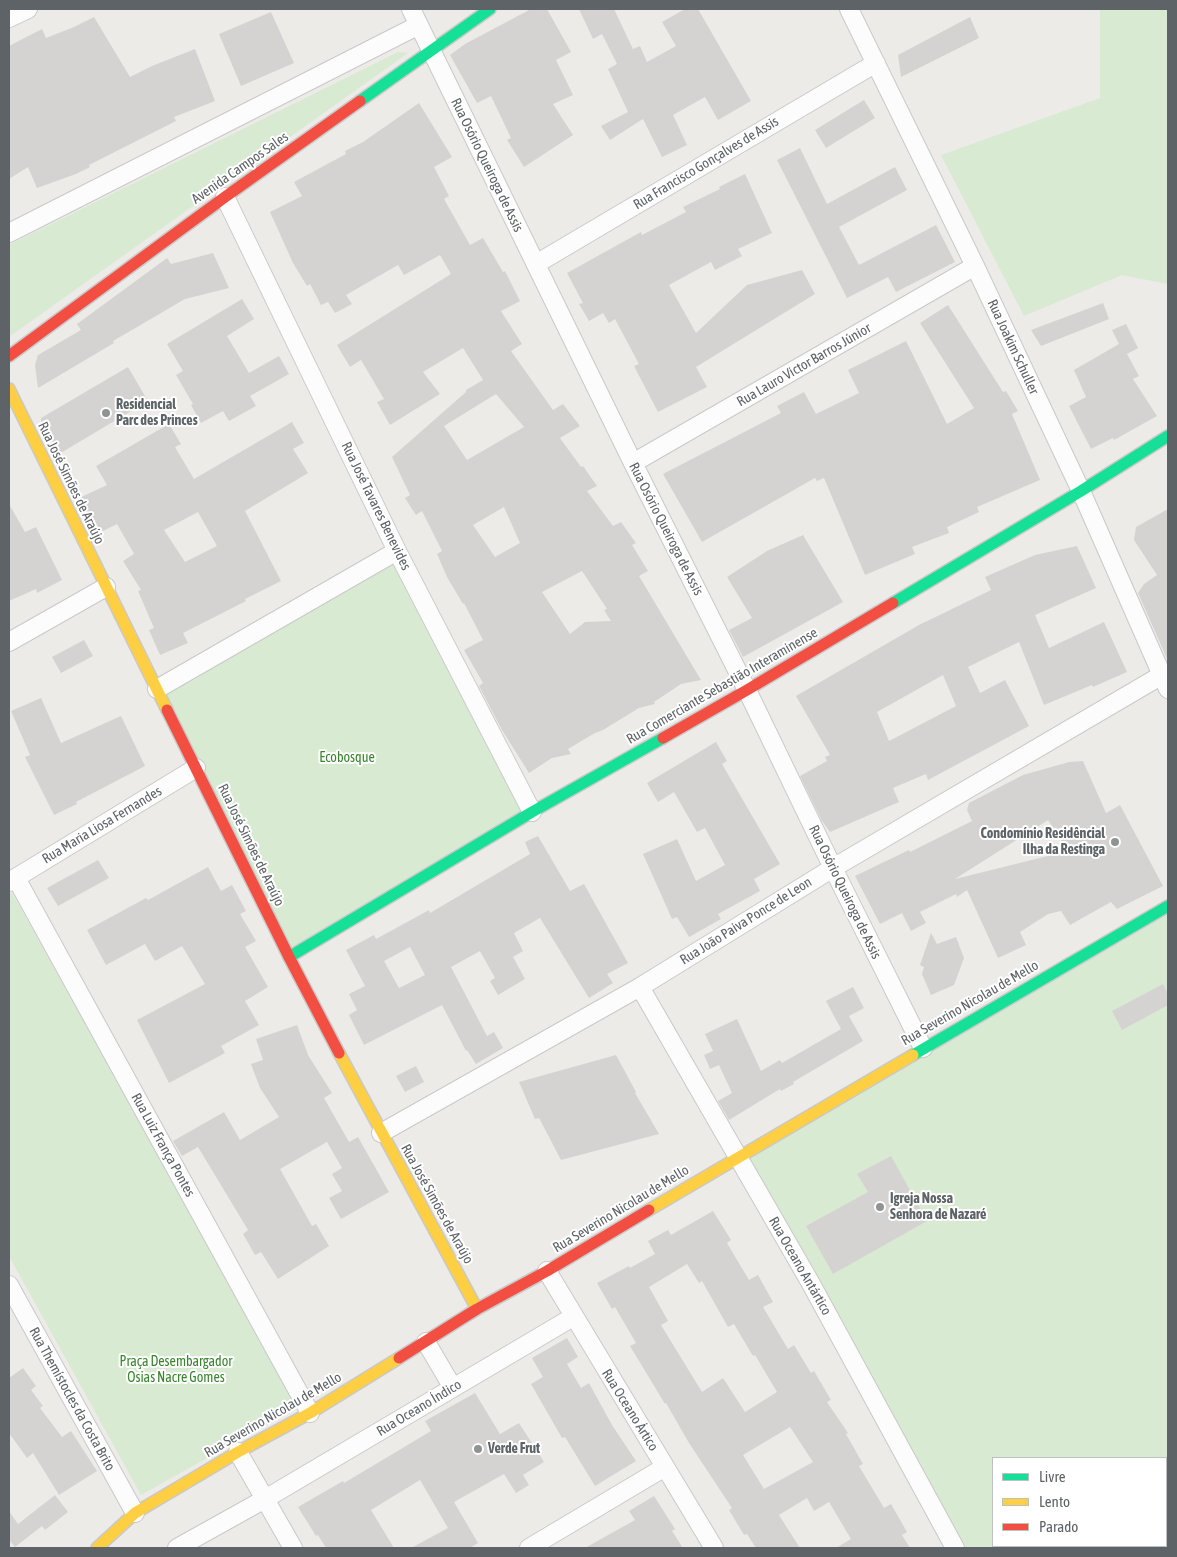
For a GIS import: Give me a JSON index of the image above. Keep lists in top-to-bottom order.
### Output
{
  "streets": {
    "street": [
      "Rua Francisco Gonçalves de Assis",
      "Rua Osório Queiroga de Assis",
      "Avenida Campos Sales",
      "Rua Joakim Schuller",
      "Rua Lauro Victor Barros Júnior",
      "Rua José Simões de Araújo",
      "Rua José Tavares Benevides",
      "Rua Comerciante Sebastião Interaminense",
      "Rua Maria Liosa Fernandes",
      "Rua João Paiva Ponce de Leon",
      "Rua Severino Nicolau de Mello",
      "Rua Luiz França Pontes",
      "Rua Oceano Antártico",
      "Rua Themístocles da Costa Brito",
      "Rua Oceano Índico",
      "Rua Oceano Ártico"
    ]
  },
  "crossings": [
    ["Rua Francisco Gonçalves de Assis", "Rua Osório Queiroga de Assis"],
    ["Rua Francisco Gonçalves de Assis", "Rua Joakim Schuller"],
    ["Rua Osório Queiroga de Assis", "Avenida Campos Sales"],
    ["Rua Osório Queiroga de Assis", "Rua Lauro Victor Barros Júnior"],
    ["Rua Osório Queiroga de Assis", "Rua Comerciante Sebastião Interaminense"],
    ["Rua Osório Queiroga de Assis", "Rua João Paiva Ponce de Leon"],
    ["Rua Osório Queiroga de Assis", "Rua Severino Nicolau de Mello"],
    ["Avenida Campos Sales", "Rua José Tavares Benevides"],
    ["Rua Joakim Schuller", "Rua Lauro Victor Barros Júnior"],
    ["Rua Joakim Schuller", "Rua Comerciante Sebastião Interaminense"],
    ["Rua Joakim Schuller", "Rua João Paiva Ponce de Leon"],
    ["Rua José Simões de Araújo", "Rua Comerciante Sebastião Interaminense"],
    ["Rua José Simões de Araújo", "Rua Maria Liosa Fernandes"],
    ["Rua José Simões de Araújo", "Rua João Paiva Ponce de Leon"],
    ["Rua José Simões de Araújo", "Rua Severino Nicolau de Mello"],
    ["Rua José Tavares Benevides", "Rua Comerciante Sebastião Interaminense"],
    ["Rua Maria Liosa Fernandes", "Rua Luiz França Pontes"],
    ["Rua João Paiva Ponce de Leon", "Rua Oceano Antártico"],
    ["Rua Severino Nicolau de Mello", "Rua Luiz França Pontes"],
    ["Rua Severino Nicolau de Mello", "Rua Oceano Antártico"],
    ["Rua Severino Nicolau de Mello", "Rua Themístocles da Costa Brito"],
    ["Rua Severino Nicolau de Mello", "Rua Oceano Ártico"],
    ["Rua Oceano Índico", "Rua Oceano Ártico"]
  ],
  "parks": ["Ecobosque", "Praça Desembargador Osias Nacre Gomes"],
  "places": [
    "Residencial Parc des Princes",
    "Condomínio Residêncial Ilha da Restinga",
    "Igreja Nossa Senhora de Nazaré",
    "Verde Frut"
  ],
  "legend": ["Livre", "Lento", "Parado"]
}
